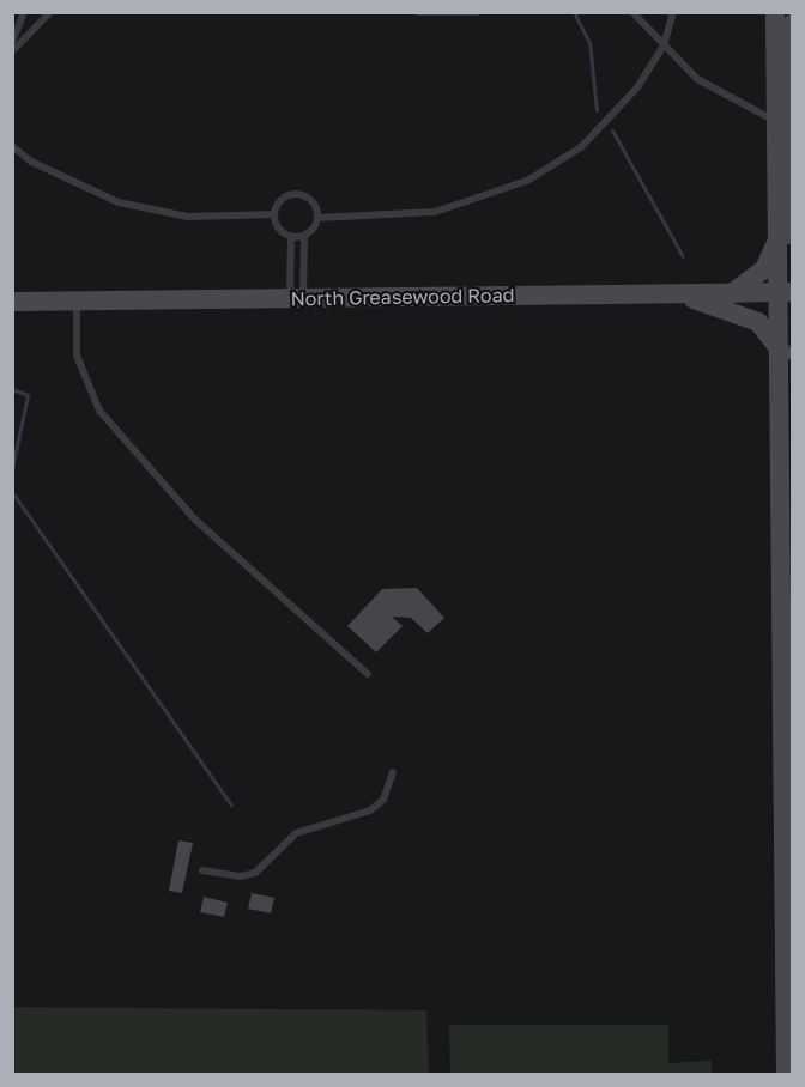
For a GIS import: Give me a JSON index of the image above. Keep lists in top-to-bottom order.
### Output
{
  "streets": {
    "main road": ["North Greasewood Road"]
  }
}
